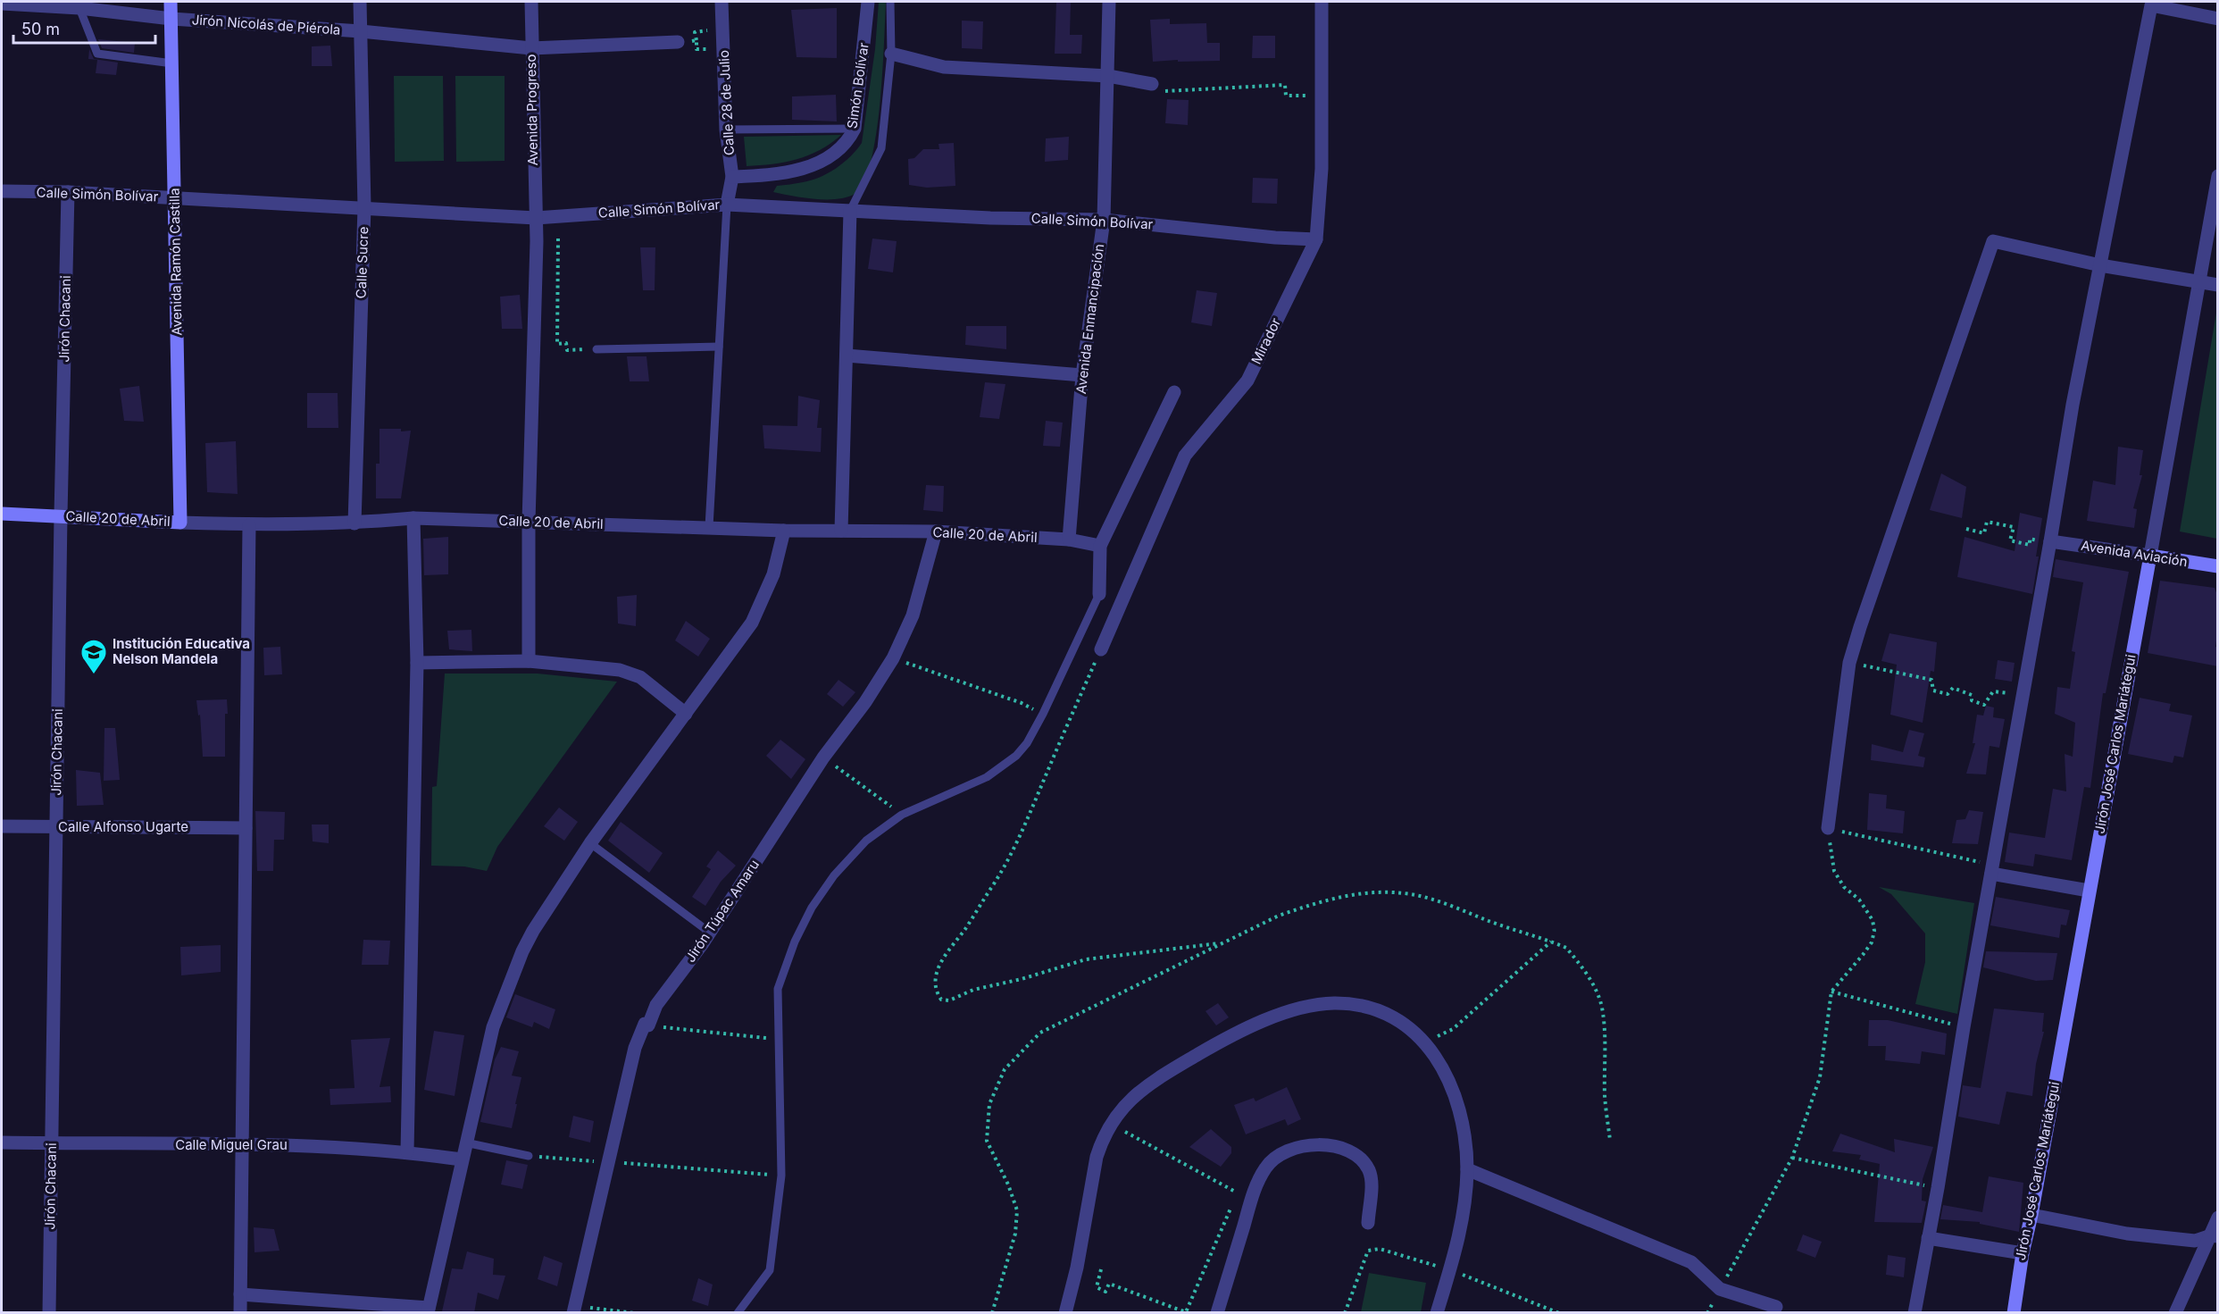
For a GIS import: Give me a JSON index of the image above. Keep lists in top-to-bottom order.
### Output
{
  "streets": {
    "street": [
      "Jirón Nicolás de Piérola",
      "Simón Bolívar",
      "Calle 28 de Julio",
      "Avenida Progreso",
      "Calle Simón Bolívar",
      "Avenida Ramón Castilla",
      "Calle Sucre",
      "Jirón Chacani",
      "Avenida Enmancipación",
      "Mirador",
      "Calle 20 de Abril",
      "Avenida Aviación",
      "Jirón José Carlos Mariátegui",
      "Calle Alfonso Ugarte",
      "Jirón Túpac Amaru",
      "Calle Miguel Grau"
    ]
  },
  "crossings": [
    ["Jirón Nicolás de Piérola", "Avenida Progreso"],
    ["Jirón Nicolás de Piérola", "Avenida Ramón Castilla"],
    ["Jirón Nicolás de Piérola", "Calle Sucre"],
    ["Simón Bolívar", "Calle 28 de Julio"],
    ["Calle 28 de Julio", "Calle Simón Bolívar"],
    ["Avenida Progreso", "Calle Simón Bolívar"],
    ["Avenida Progreso", "Calle 20 de Abril"],
    ["Calle Simón Bolívar", "Avenida Ramón Castilla"],
    ["Calle Simón Bolívar", "Calle Sucre"],
    ["Calle Simón Bolívar", "Jirón Chacani"],
    ["Calle Simón Bolívar", "Avenida Enmancipación"],
    ["Calle Simón Bolívar", "Mirador"],
    ["Avenida Ramón Castilla", "Calle 20 de Abril"],
    ["Calle Sucre", "Calle 20 de Abril"],
    ["Jirón Chacani", "Calle 20 de Abril"],
    ["Jirón Chacani", "Calle Alfonso Ugarte"],
    ["Jirón Chacani", "Calle Miguel Grau"],
    ["Avenida Enmancipación", "Calle 20 de Abril"],
    ["Calle 20 de Abril", "Jirón Túpac Amaru"],
    ["Avenida Aviación", "Jirón José Carlos Mariátegui"]
  ],
  "places": {
    "school or university": ["Institución Educativa Nelson Mandela"]
  },
  "scale_bar": "50 m"
}
